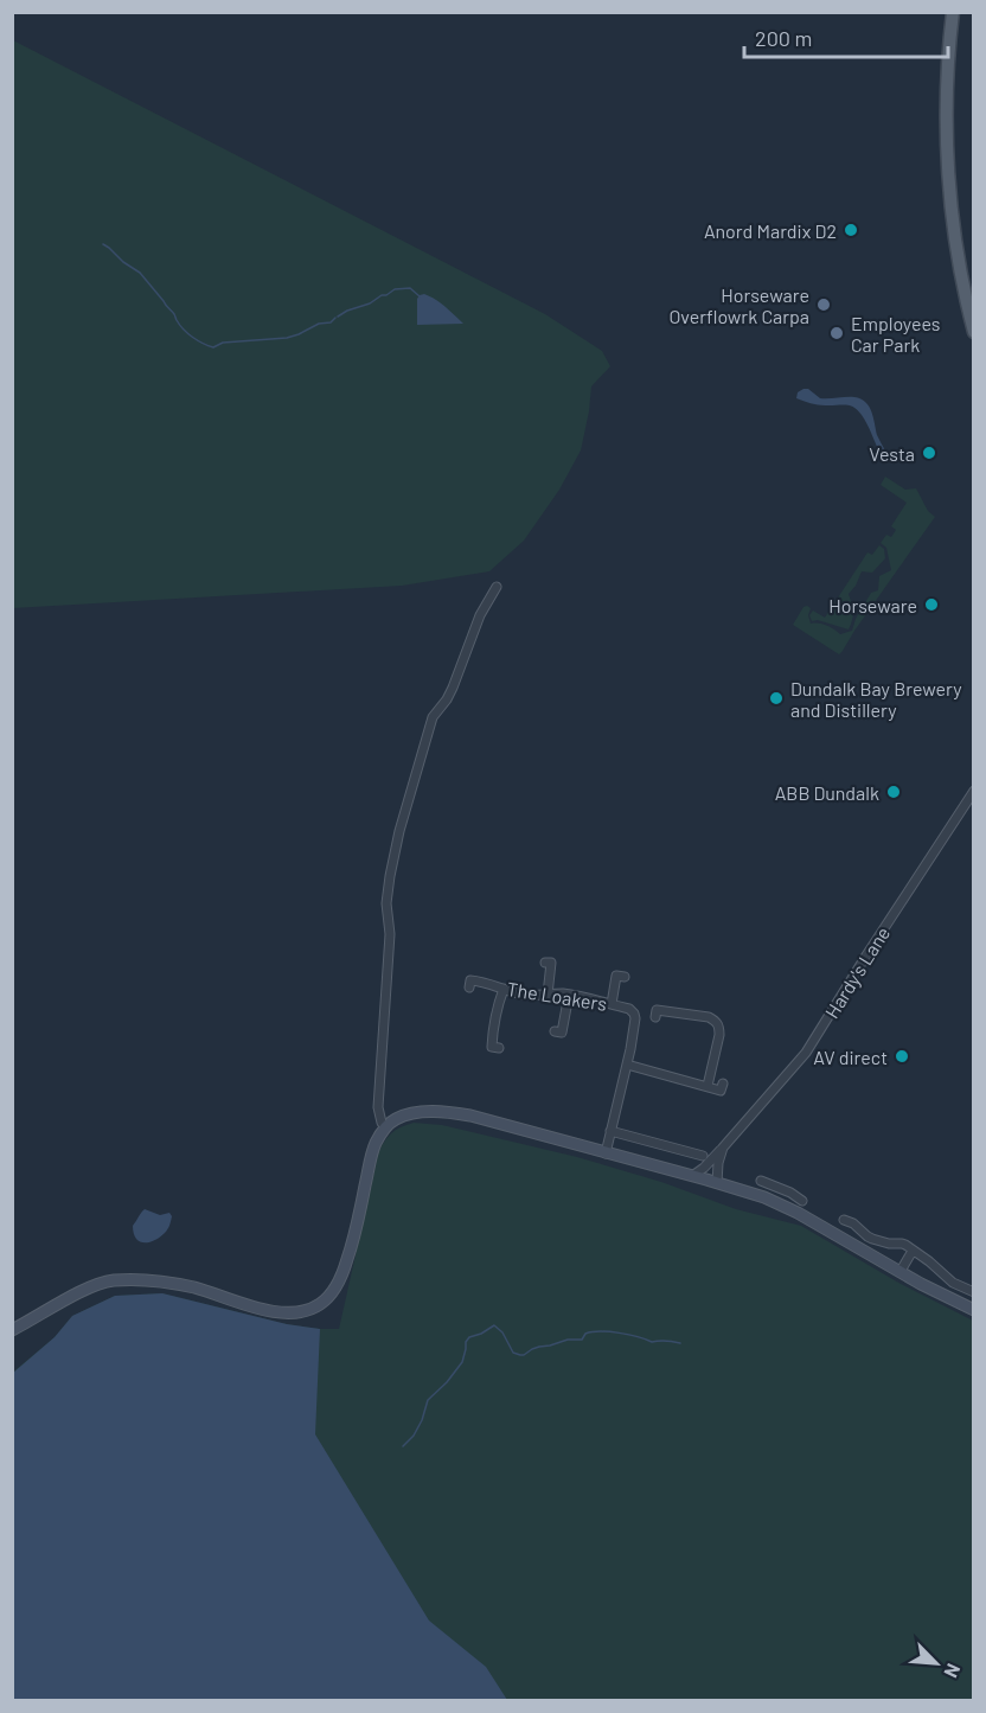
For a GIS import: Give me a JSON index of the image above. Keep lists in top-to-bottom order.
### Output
{
  "streets": {
    "street": ["Hardy's Lane", "The Loakers"]
  },
  "places": [
    "Anord Mardix D2",
    "Horseware Overflowrk Carpa",
    "Employees Car Park",
    "Vesta",
    "Horseware",
    "Dundalk Bay Brewery and Distillery",
    "ABB Dundalk",
    "AV direct"
  ],
  "scale_bar": "200 m",
  "north": "bottom right"
}
